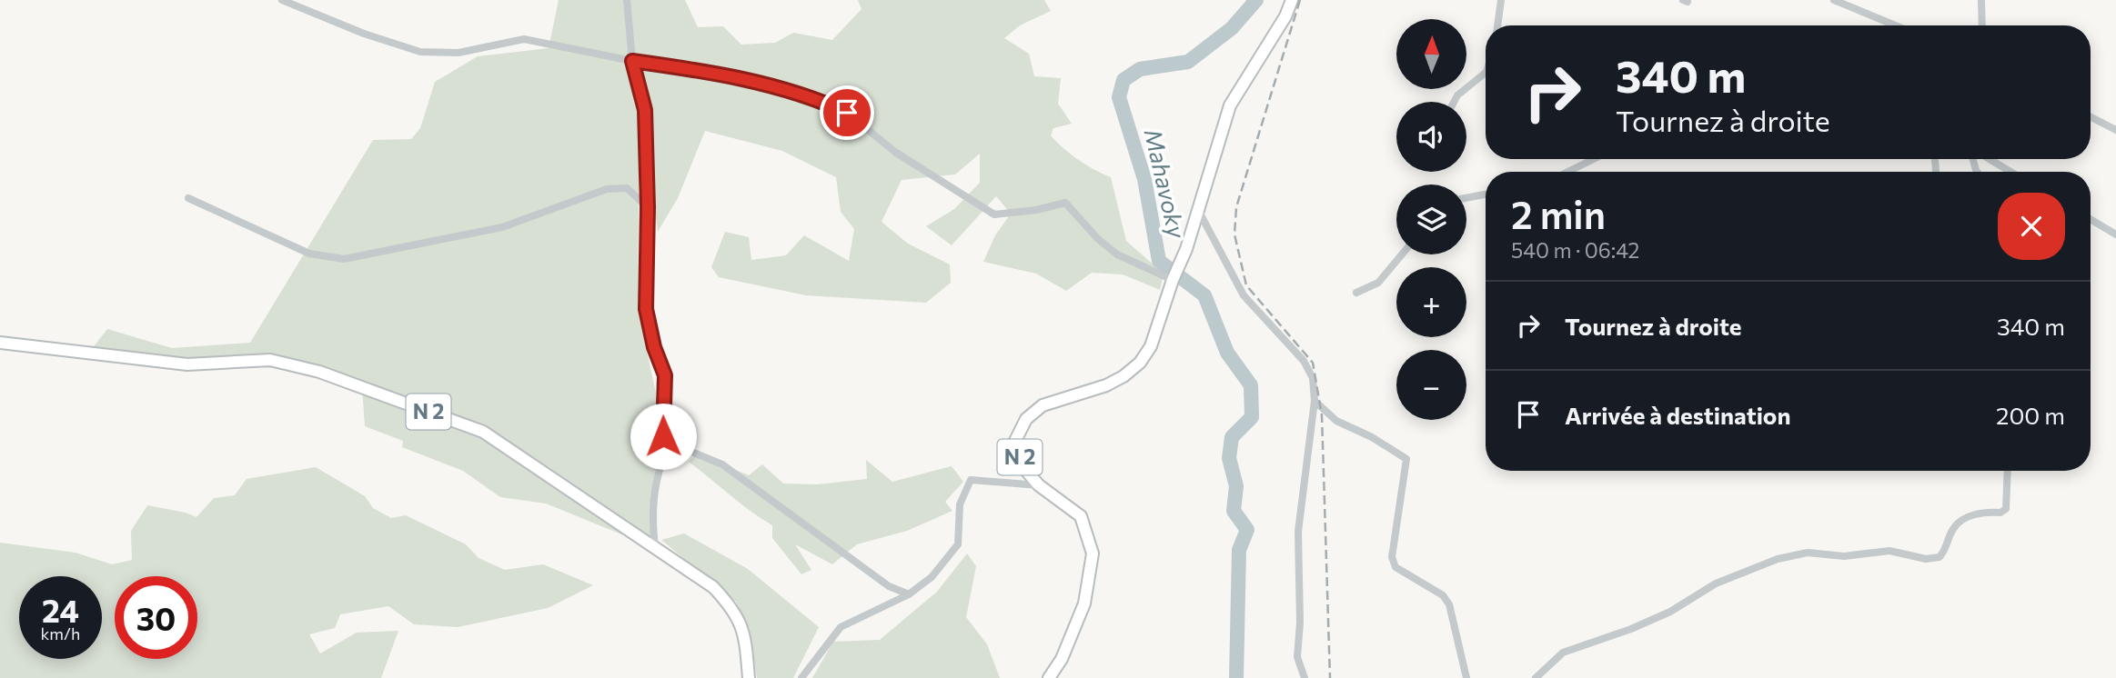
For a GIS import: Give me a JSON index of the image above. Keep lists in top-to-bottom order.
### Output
{
  "streets": {
    "main road": ["N 2"]
  },
  "water": ["Mahavoky"],
  "north": "top",
  "page": {
    "map_buttons": ["+", "−"],
    "turn": ["340 m", "Tournez à droite"],
    "heading": ["2 min", "540 m · 06:42"],
    "list": [
      {
        "name": "Tournez à droite",
        "value": "340 m"
      },
      {
        "name": "Arrivée à destination",
        "value": "200 m"
      }
    ],
    "speed": "24 km/h",
    "limit": "30"
  }
}
